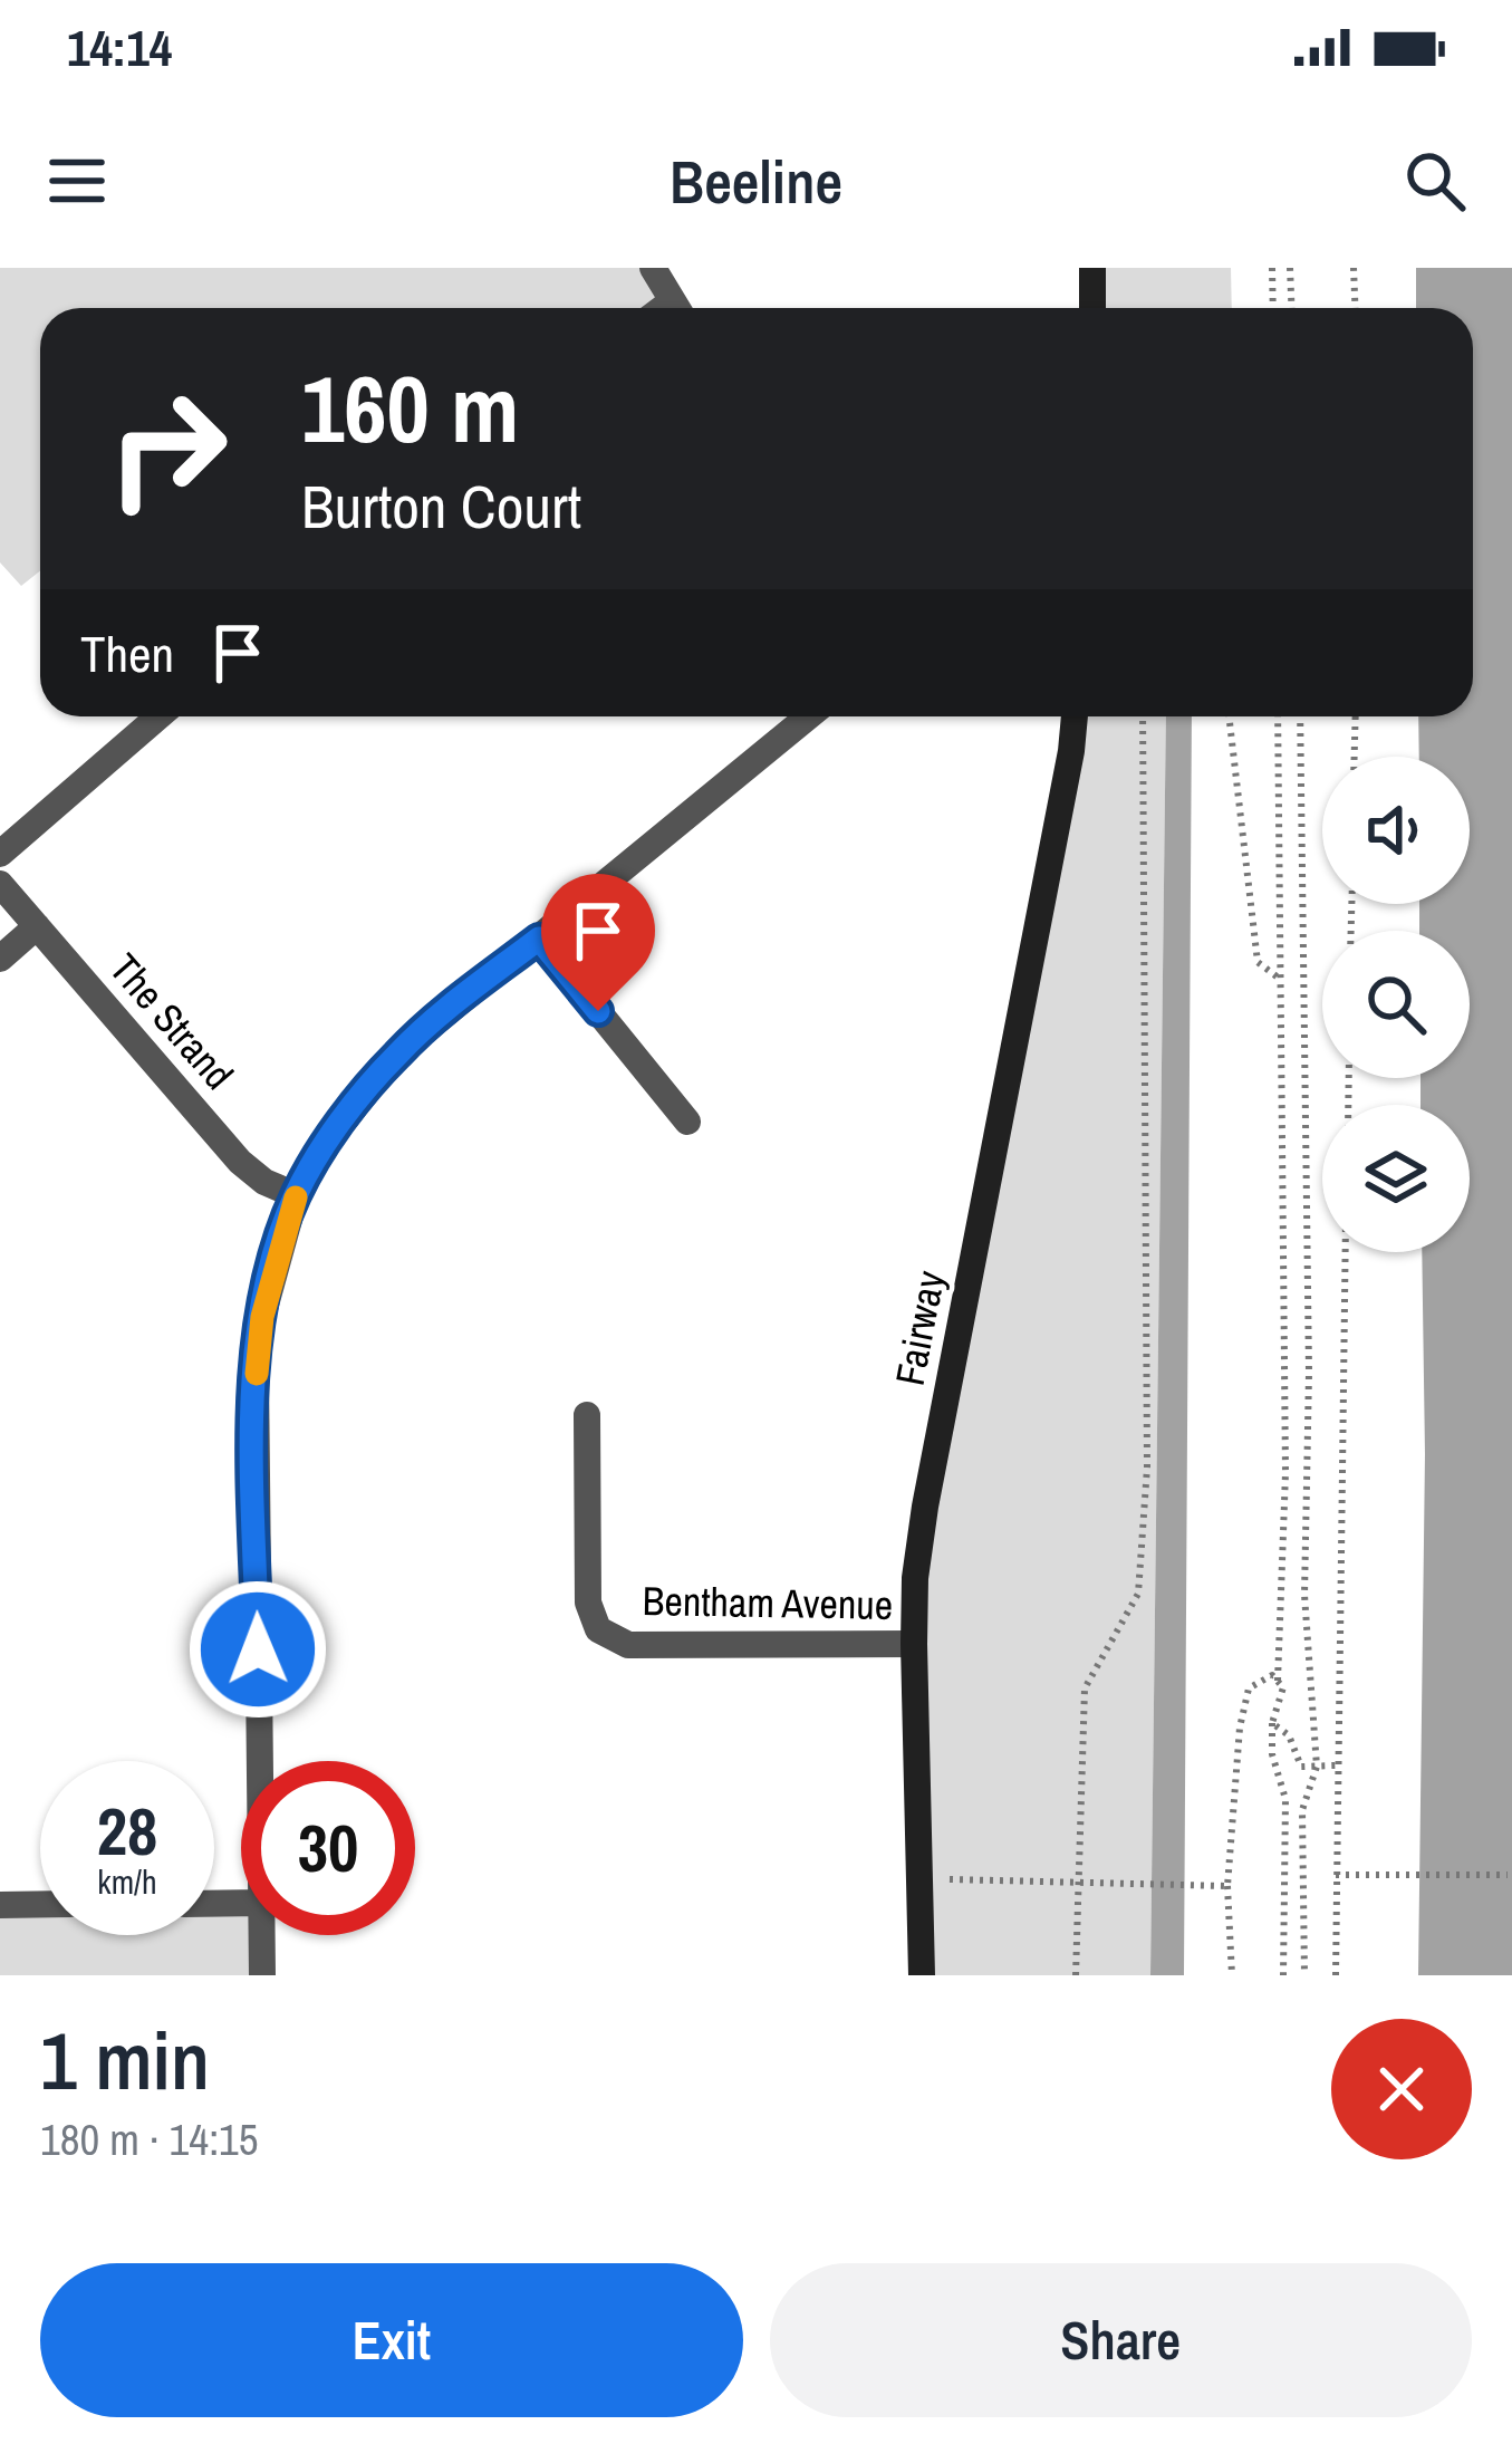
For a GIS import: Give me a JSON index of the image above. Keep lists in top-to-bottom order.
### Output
{
  "streets": {
    "street": ["The Strand", "Fairway", "Bentham Avenue"]
  },
  "crossings": [
    ["Fairway", "Bentham Avenue"]
  ],
  "page": {
    "status": "14:14",
    "header": "Beeline",
    "turn": ["160 m", "Burton Court"],
    "then": "Then",
    "speed": "28 km/h",
    "limit": "30",
    "heading": ["1 min", "180 m · 14:15"],
    "buttons": ["Exit", "Share"]
  }
}
